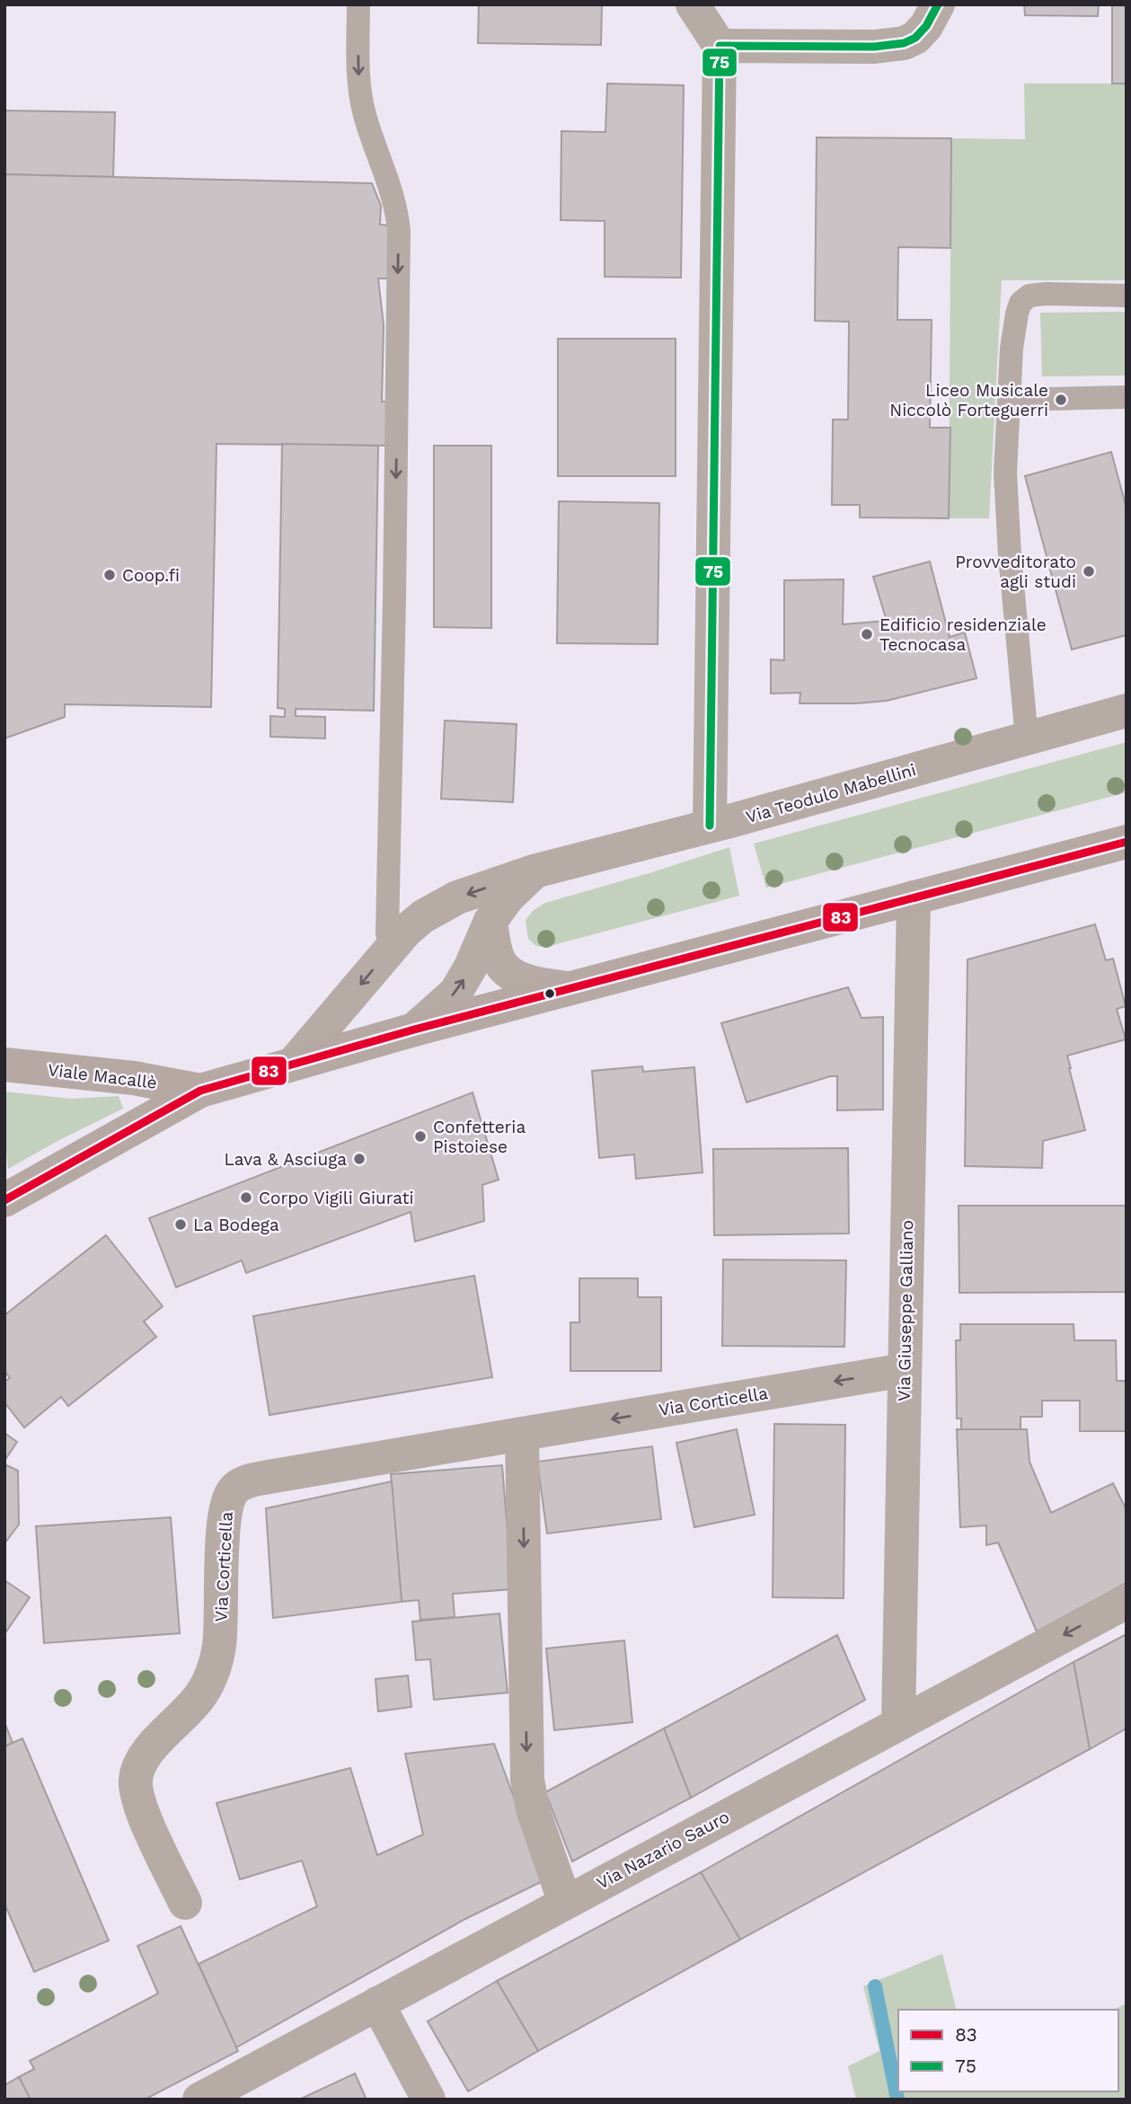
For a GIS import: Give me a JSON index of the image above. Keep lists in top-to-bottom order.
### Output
{
  "streets": {
    "main road": ["Viale Macallè"],
    "street": [
      "Via Teodulo Mabellini",
      "Via Giuseppe Galliano",
      "Via Corticella",
      "Via Nazario Sauro"
    ]
  },
  "crossings": [
    ["Via Teodulo Mabellini", "Viale Macallè"],
    ["Viale Macallè", "Via Giuseppe Galliano"],
    ["Via Giuseppe Galliano", "Via Corticella"],
    ["Via Giuseppe Galliano", "Via Nazario Sauro"]
  ],
  "places": [
    "Liceo Musicale Niccolò Forteguerri",
    "Provveditorato agli studi",
    "Coop.fi",
    "Edificio residenziale Tecnocasa",
    "Confetteria Pistoiese",
    "Lava & Asciuga",
    "Corpo Vigili Giurati",
    "La Bodega"
  ],
  "lines": ["transit line 75", "transit line 83"],
  "legend": ["83", "75"]
}
